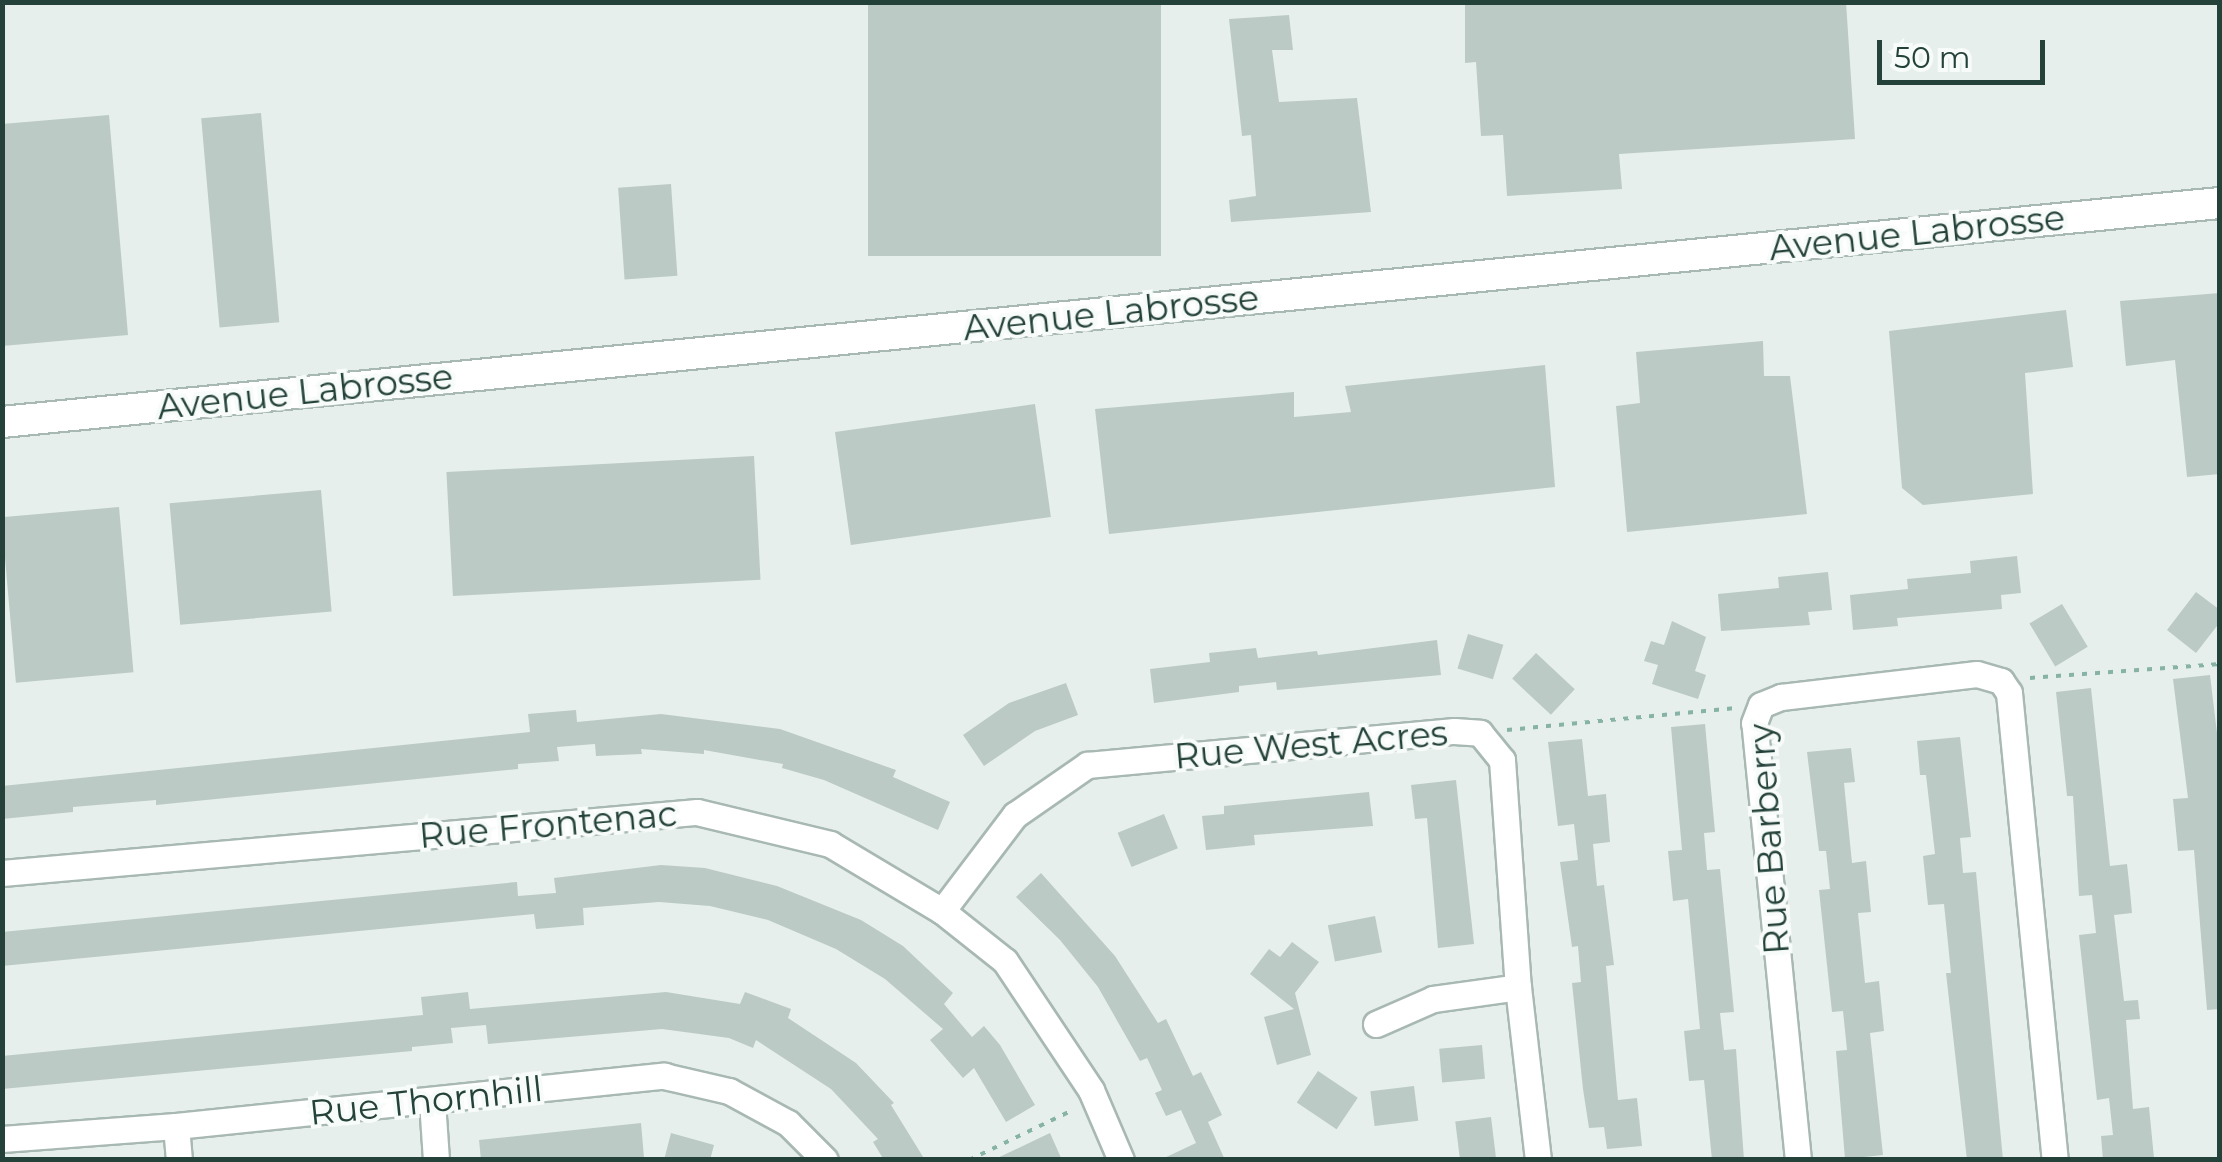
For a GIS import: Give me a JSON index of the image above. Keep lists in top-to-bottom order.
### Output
{
  "streets": {
    "street": [
      "Avenue Labrosse",
      "Rue West Acres",
      "Rue Frontenac",
      "Rue Barberry",
      "Rue Thornhill"
    ]
  },
  "crossings": [
    ["Rue West Acres", "Rue Frontenac"]
  ],
  "scale_bar": "50 m"
}
